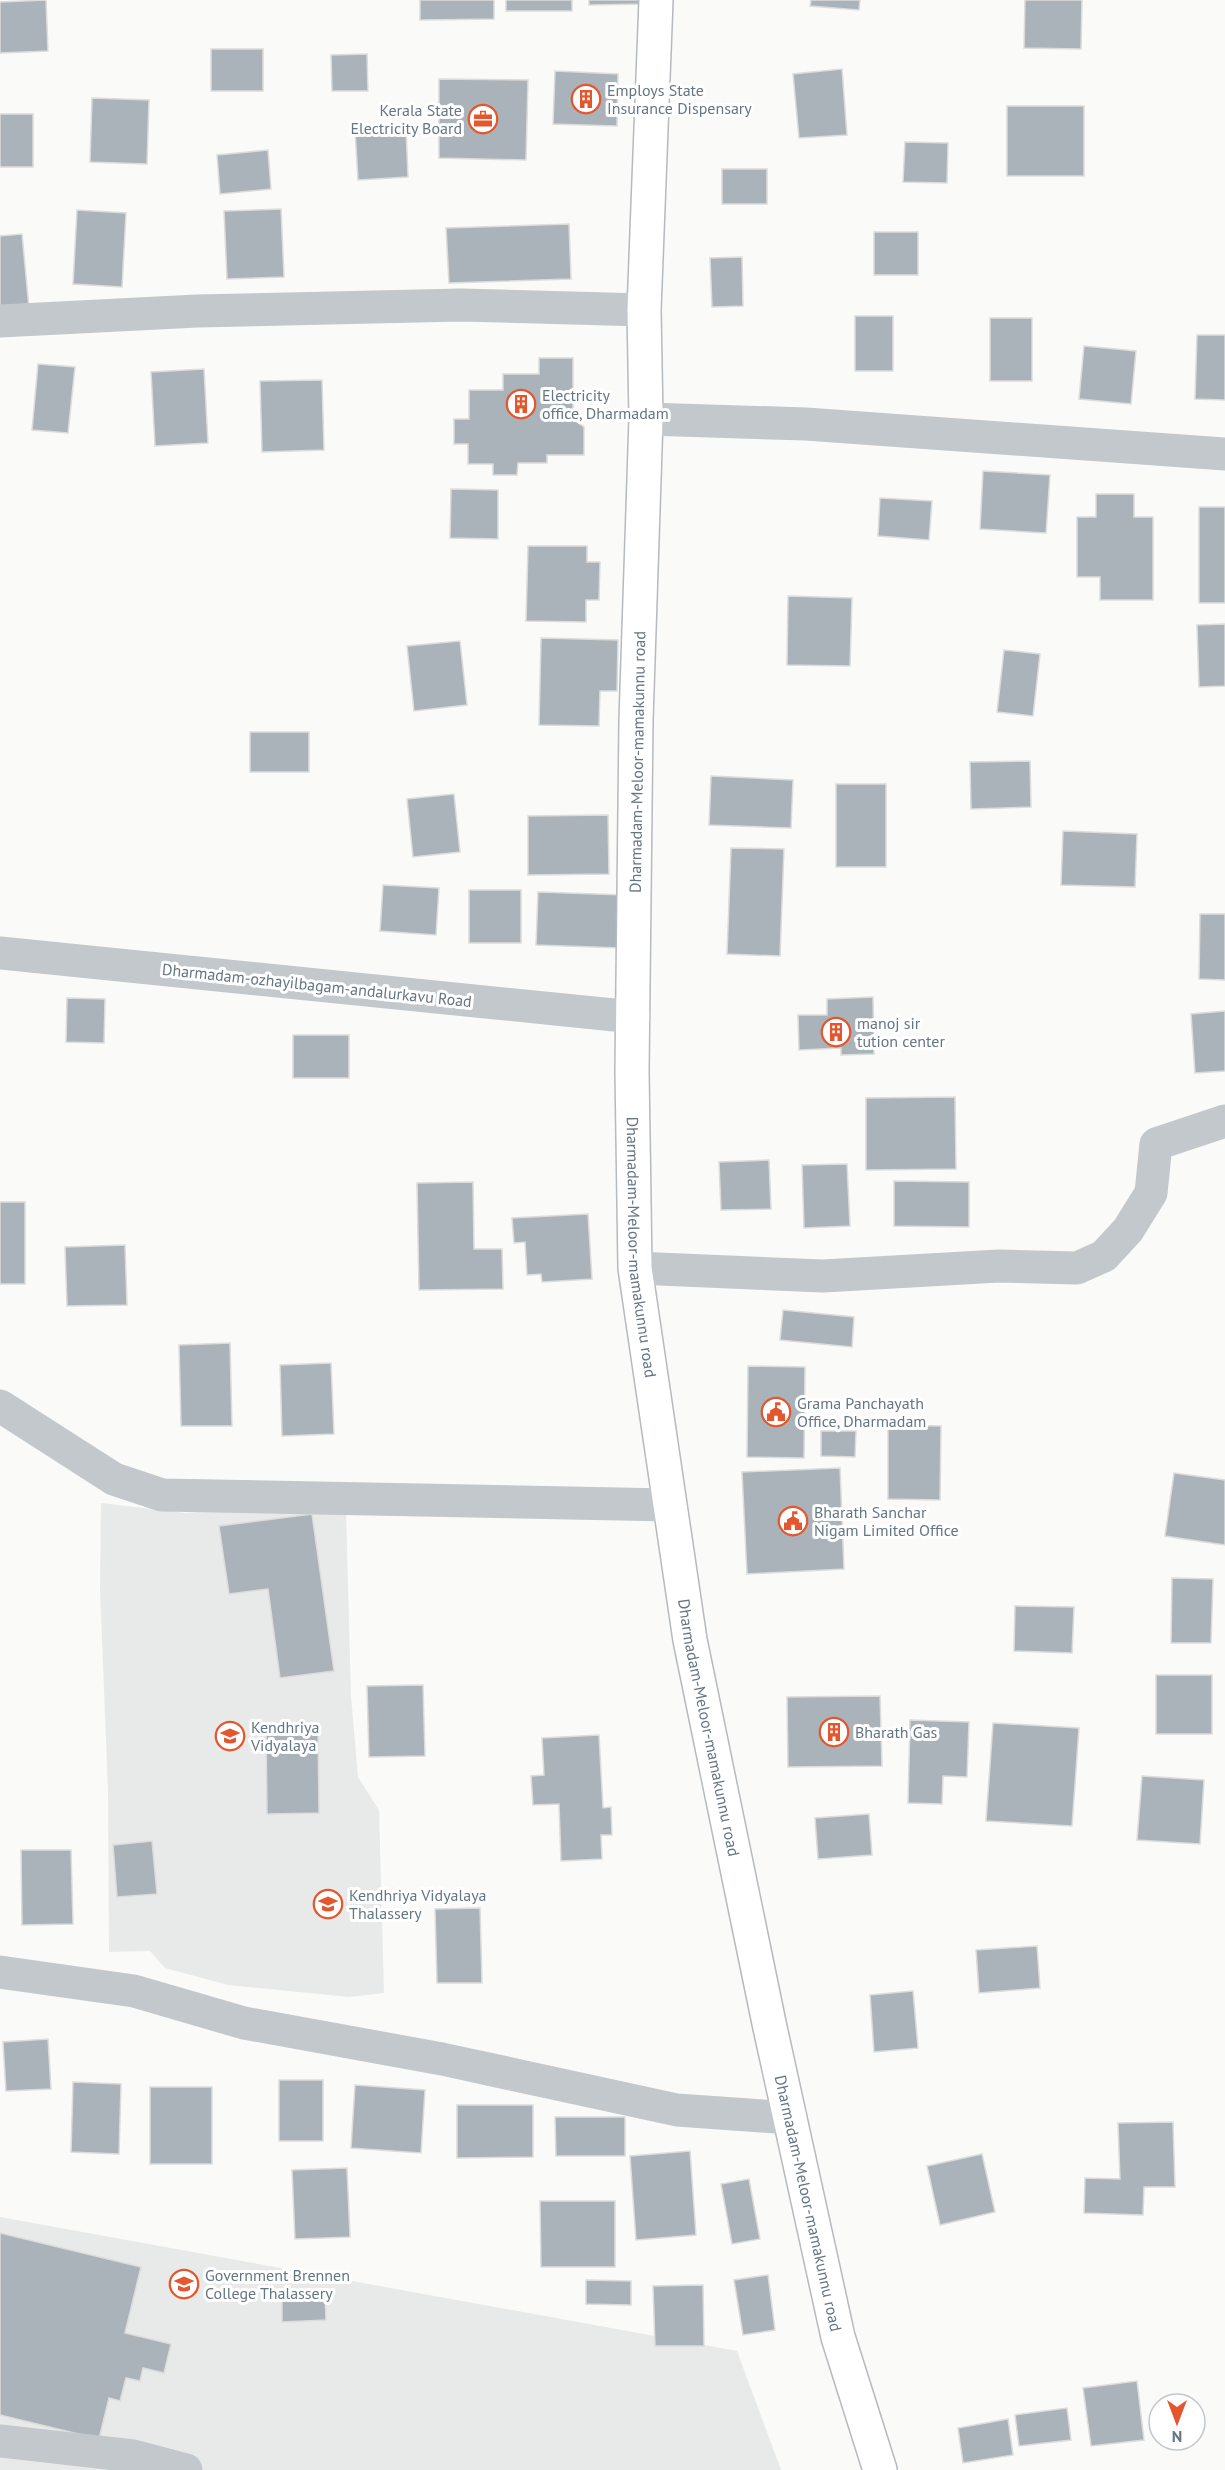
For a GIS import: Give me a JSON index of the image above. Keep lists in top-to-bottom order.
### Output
{
  "streets": {
    "main road": ["Dharmadam-Meloor-mamakunnu road"],
    "street": ["Dharmadam-ozhayilbagam-andalurkavu Road"]
  },
  "crossings": [
    ["Dharmadam-Meloor-mamakunnu road", "Dharmadam-ozhayilbagam-andalurkavu Road"]
  ],
  "places": {
    "building": [
      "Employs State Insurance Dispensary",
      "Electricity office, Dharmadam",
      "manoj sir tution center",
      "Bharath Gas"
    ],
    "office": ["Kerala State Electricity Board"],
    "public building": ["Grama Panchayath Office, Dharmadam", "Bharath Sanchar Nigam Limited Office"],
    "school or university": ["Kendhriya Vidyalaya", "Kendhriya Vidyalaya Thalassery", "Government Brennen College Thalassery"]
  },
  "north": "bottom"
}
